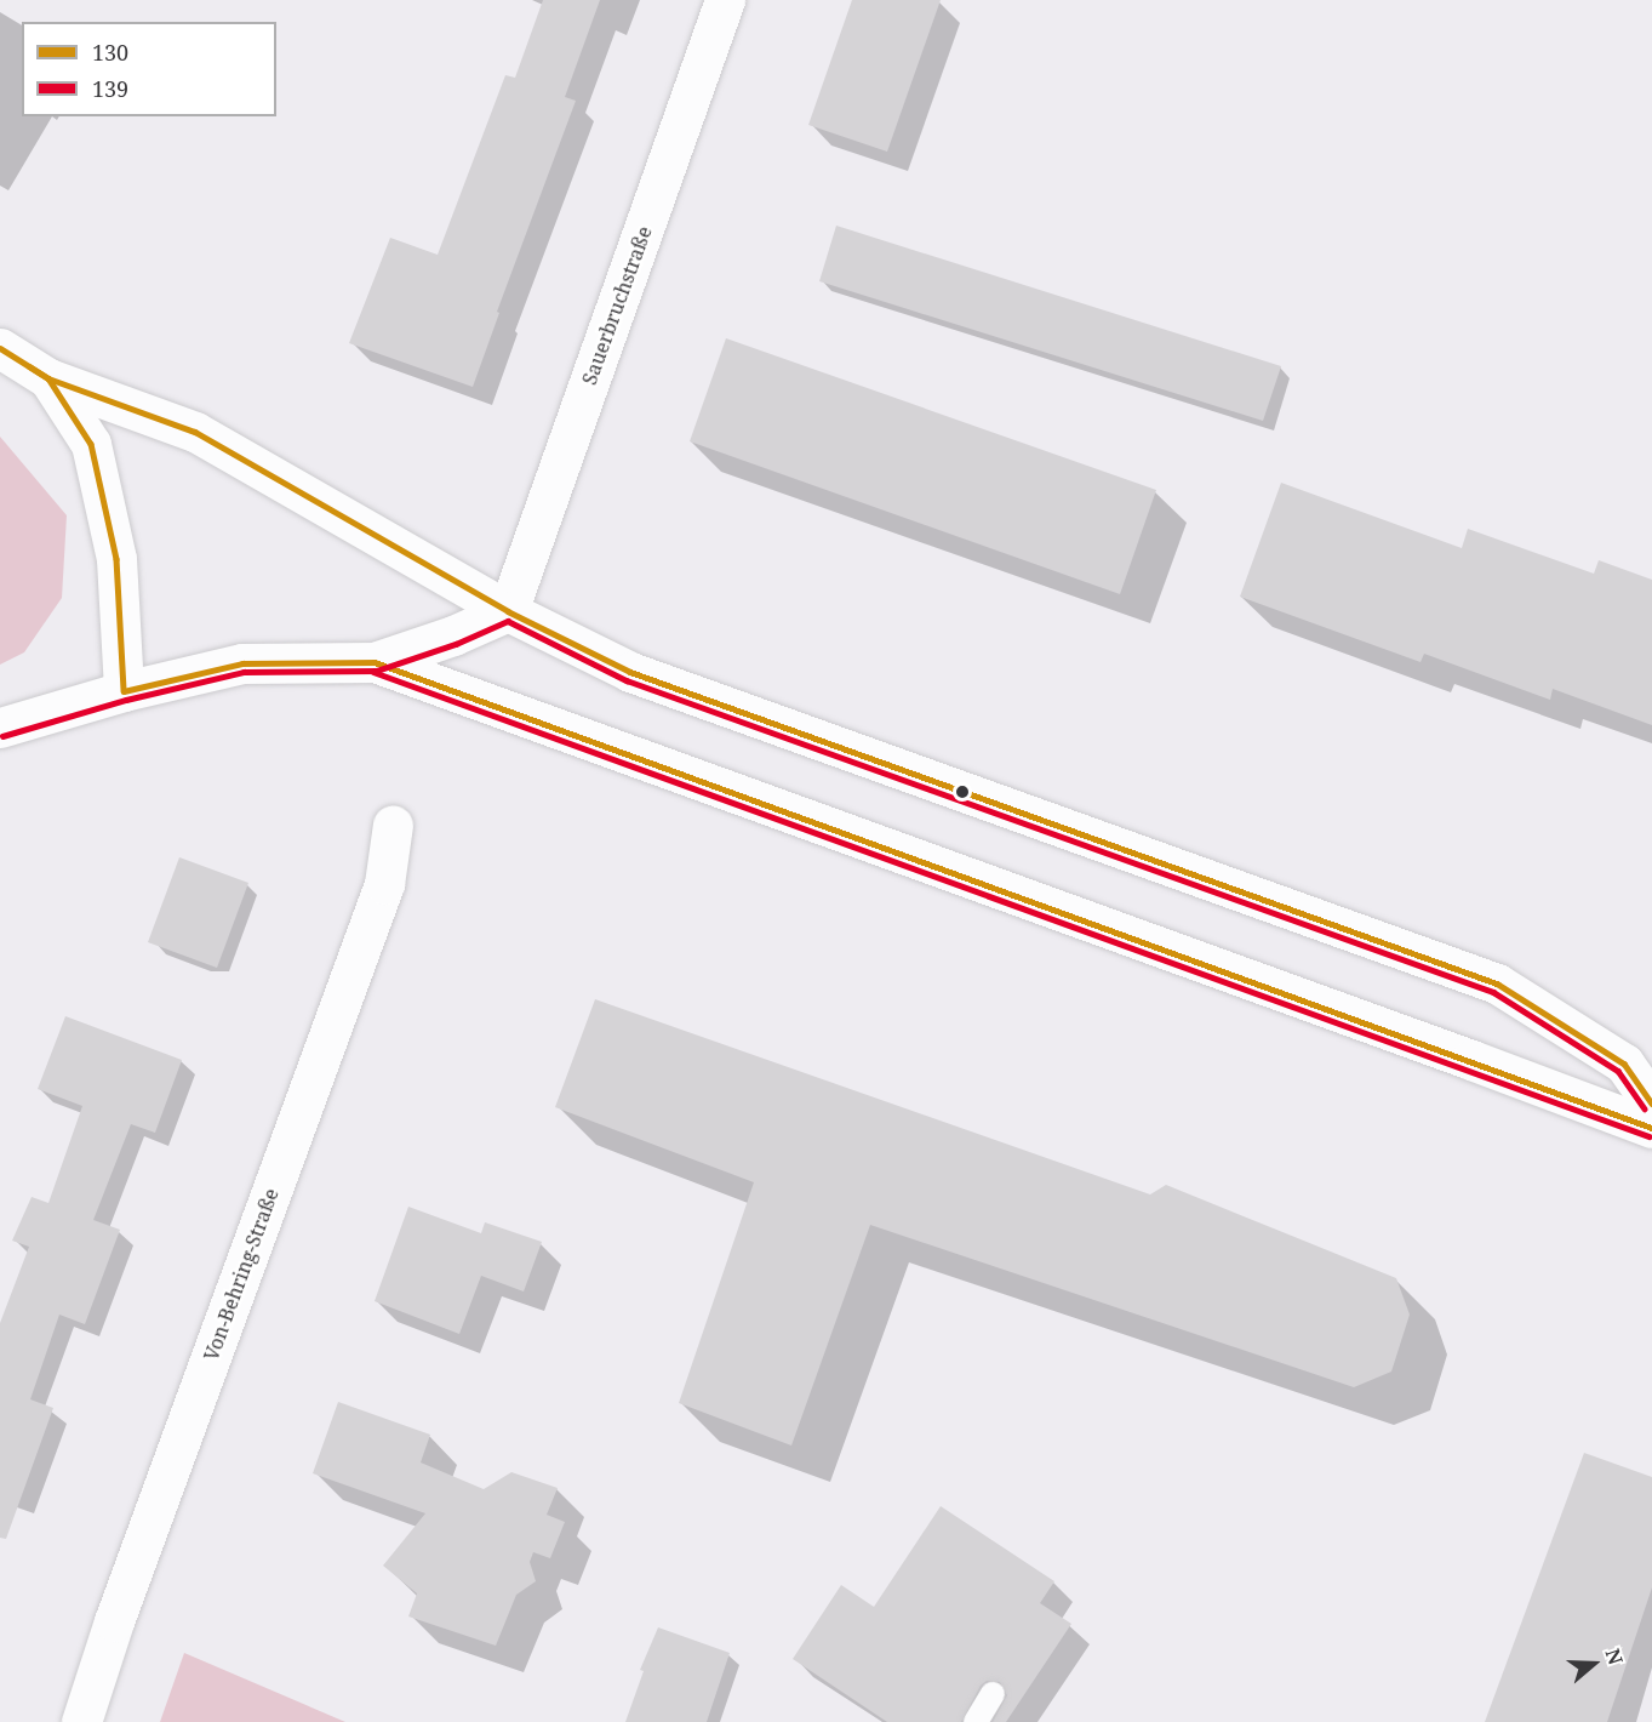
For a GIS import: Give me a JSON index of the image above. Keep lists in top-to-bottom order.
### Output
{
  "streets": {
    "main road": ["Sauerbruchstraße", "Von-Behring-Straße"]
  },
  "lines": ["transit line 130", "transit line 139"],
  "legend": ["130", "139"],
  "north": "right"
}
